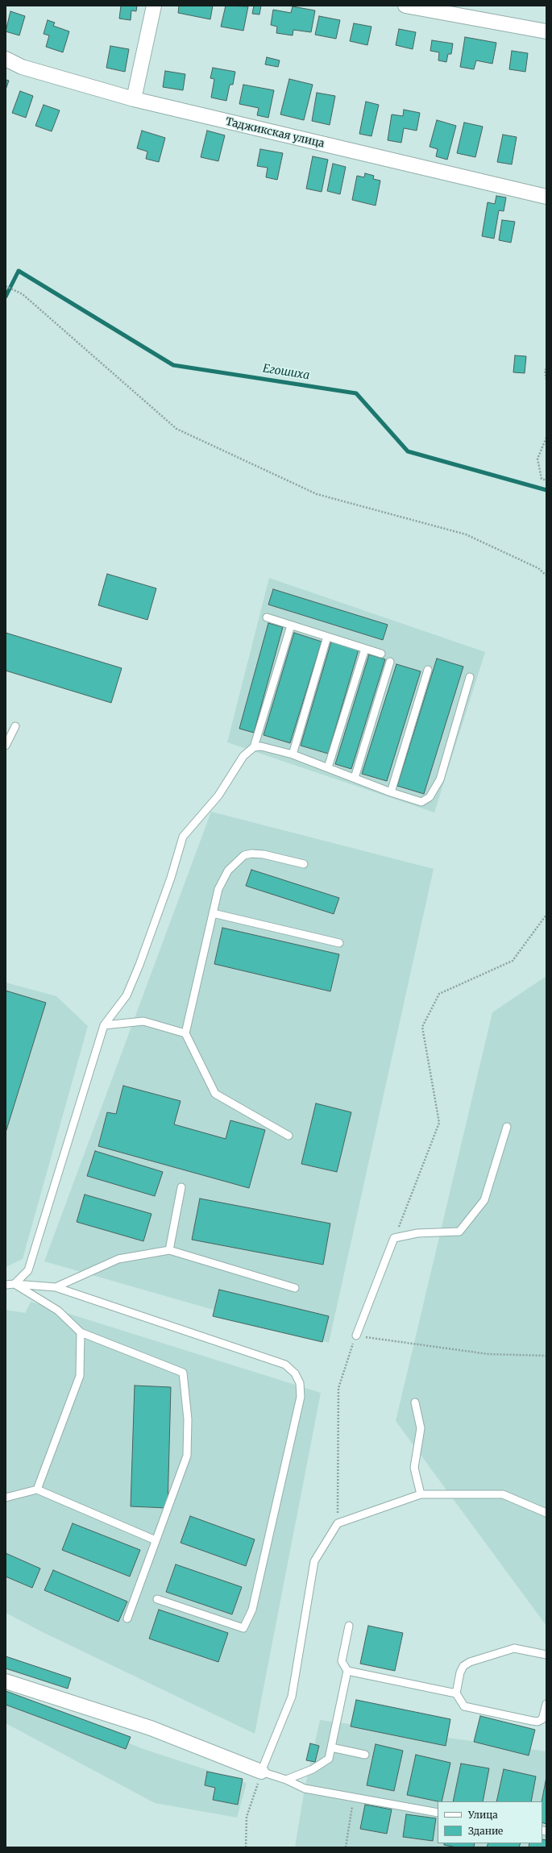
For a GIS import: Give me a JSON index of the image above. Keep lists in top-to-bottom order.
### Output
{
  "streets": {
    "street": ["Таджикская улица"]
  },
  "water": ["Егошиха"],
  "legend": ["Улица", "Здание"]
}
